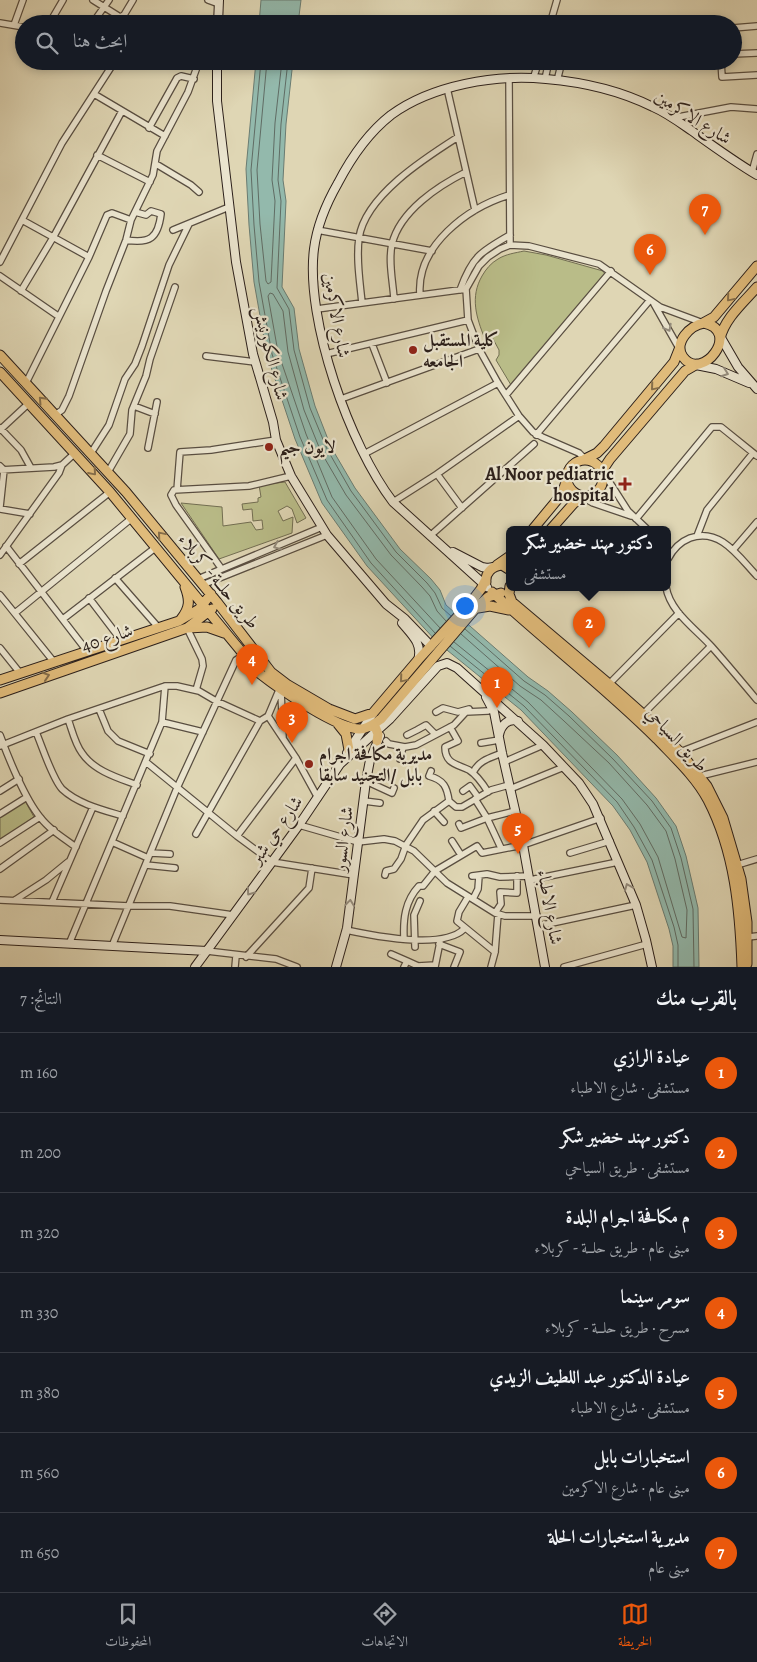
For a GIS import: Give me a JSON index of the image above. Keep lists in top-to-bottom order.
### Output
{
  "streets": {
    "main road": ["طريق حلــة - كربلاء", "شارع 40", "طريق السياحي"],
    "street": [
      "شارع الاكرمين",
      "شارع الكورنيش",
      "شارع حي شبر",
      "شارع السور",
      "شارع الاطباء"
    ]
  },
  "crossings": [
    ["شارع الاكرمين", "طريق السياحي"],
    ["طريق حلــة - كربلاء", "شارع 40"],
    ["طريق حلــة - كربلاء", "شارع حي شبر"],
    ["طريق حلــة - كربلاء", "شارع السور"],
    ["شارع حي شبر", "شارع السور"]
  ],
  "places": {
    "other": ["كلية المستقبل الجامعه", "لايون جيم", "مديرية مكافحة اجرام بابل /التجنيد سابقا"],
    "health": ["Al Noor pediatric hospital"]
  },
  "page": {
    "search": "ابحث هنا",
    "pins": [
      "7",
      "6",
      "2",
      "4",
      "1",
      "3",
      "5"
    ],
    "popup": ["دكتور مهند خضير شكر", "مستشفى"],
    "heading": ["بالقرب منك", "النتائج: 7"],
    "list": [
      {
        "mark": "1",
        "name": "عيادة الرازي",
        "note": "مستشفى · شارع الاطباء",
        "value": "160 m"
      },
      {
        "mark": "2",
        "name": "دكتور مهند خضير شكر",
        "note": "مستشفى · طريق السياحي",
        "value": "200 m"
      },
      {
        "mark": "3",
        "name": "م مكافحة اجرام البلدة",
        "note": "مبنى عام · طريق حلــة - كربلاء",
        "value": "320 m"
      },
      {
        "mark": "4",
        "name": "سومر سينما",
        "note": "مسرح · طريق حلــة - كربلاء",
        "value": "330 m"
      },
      {
        "mark": "5",
        "name": "عيادة الدكتور عبد اللطيف الزيدي",
        "note": "مستشفى · شارع الاطباء",
        "value": "380 m"
      },
      {
        "mark": "6",
        "name": "استخبارات بابل",
        "note": "مبنى عام · شارع الاكرمين",
        "value": "560 m"
      },
      {
        "mark": "7",
        "name": "مديرية استخبارات الحلة",
        "note": "مبنى عام",
        "value": "650 m"
      }
    ],
    "nav": ["الخريطة", "الاتجاهات", "المحفوظات"]
  }
}
